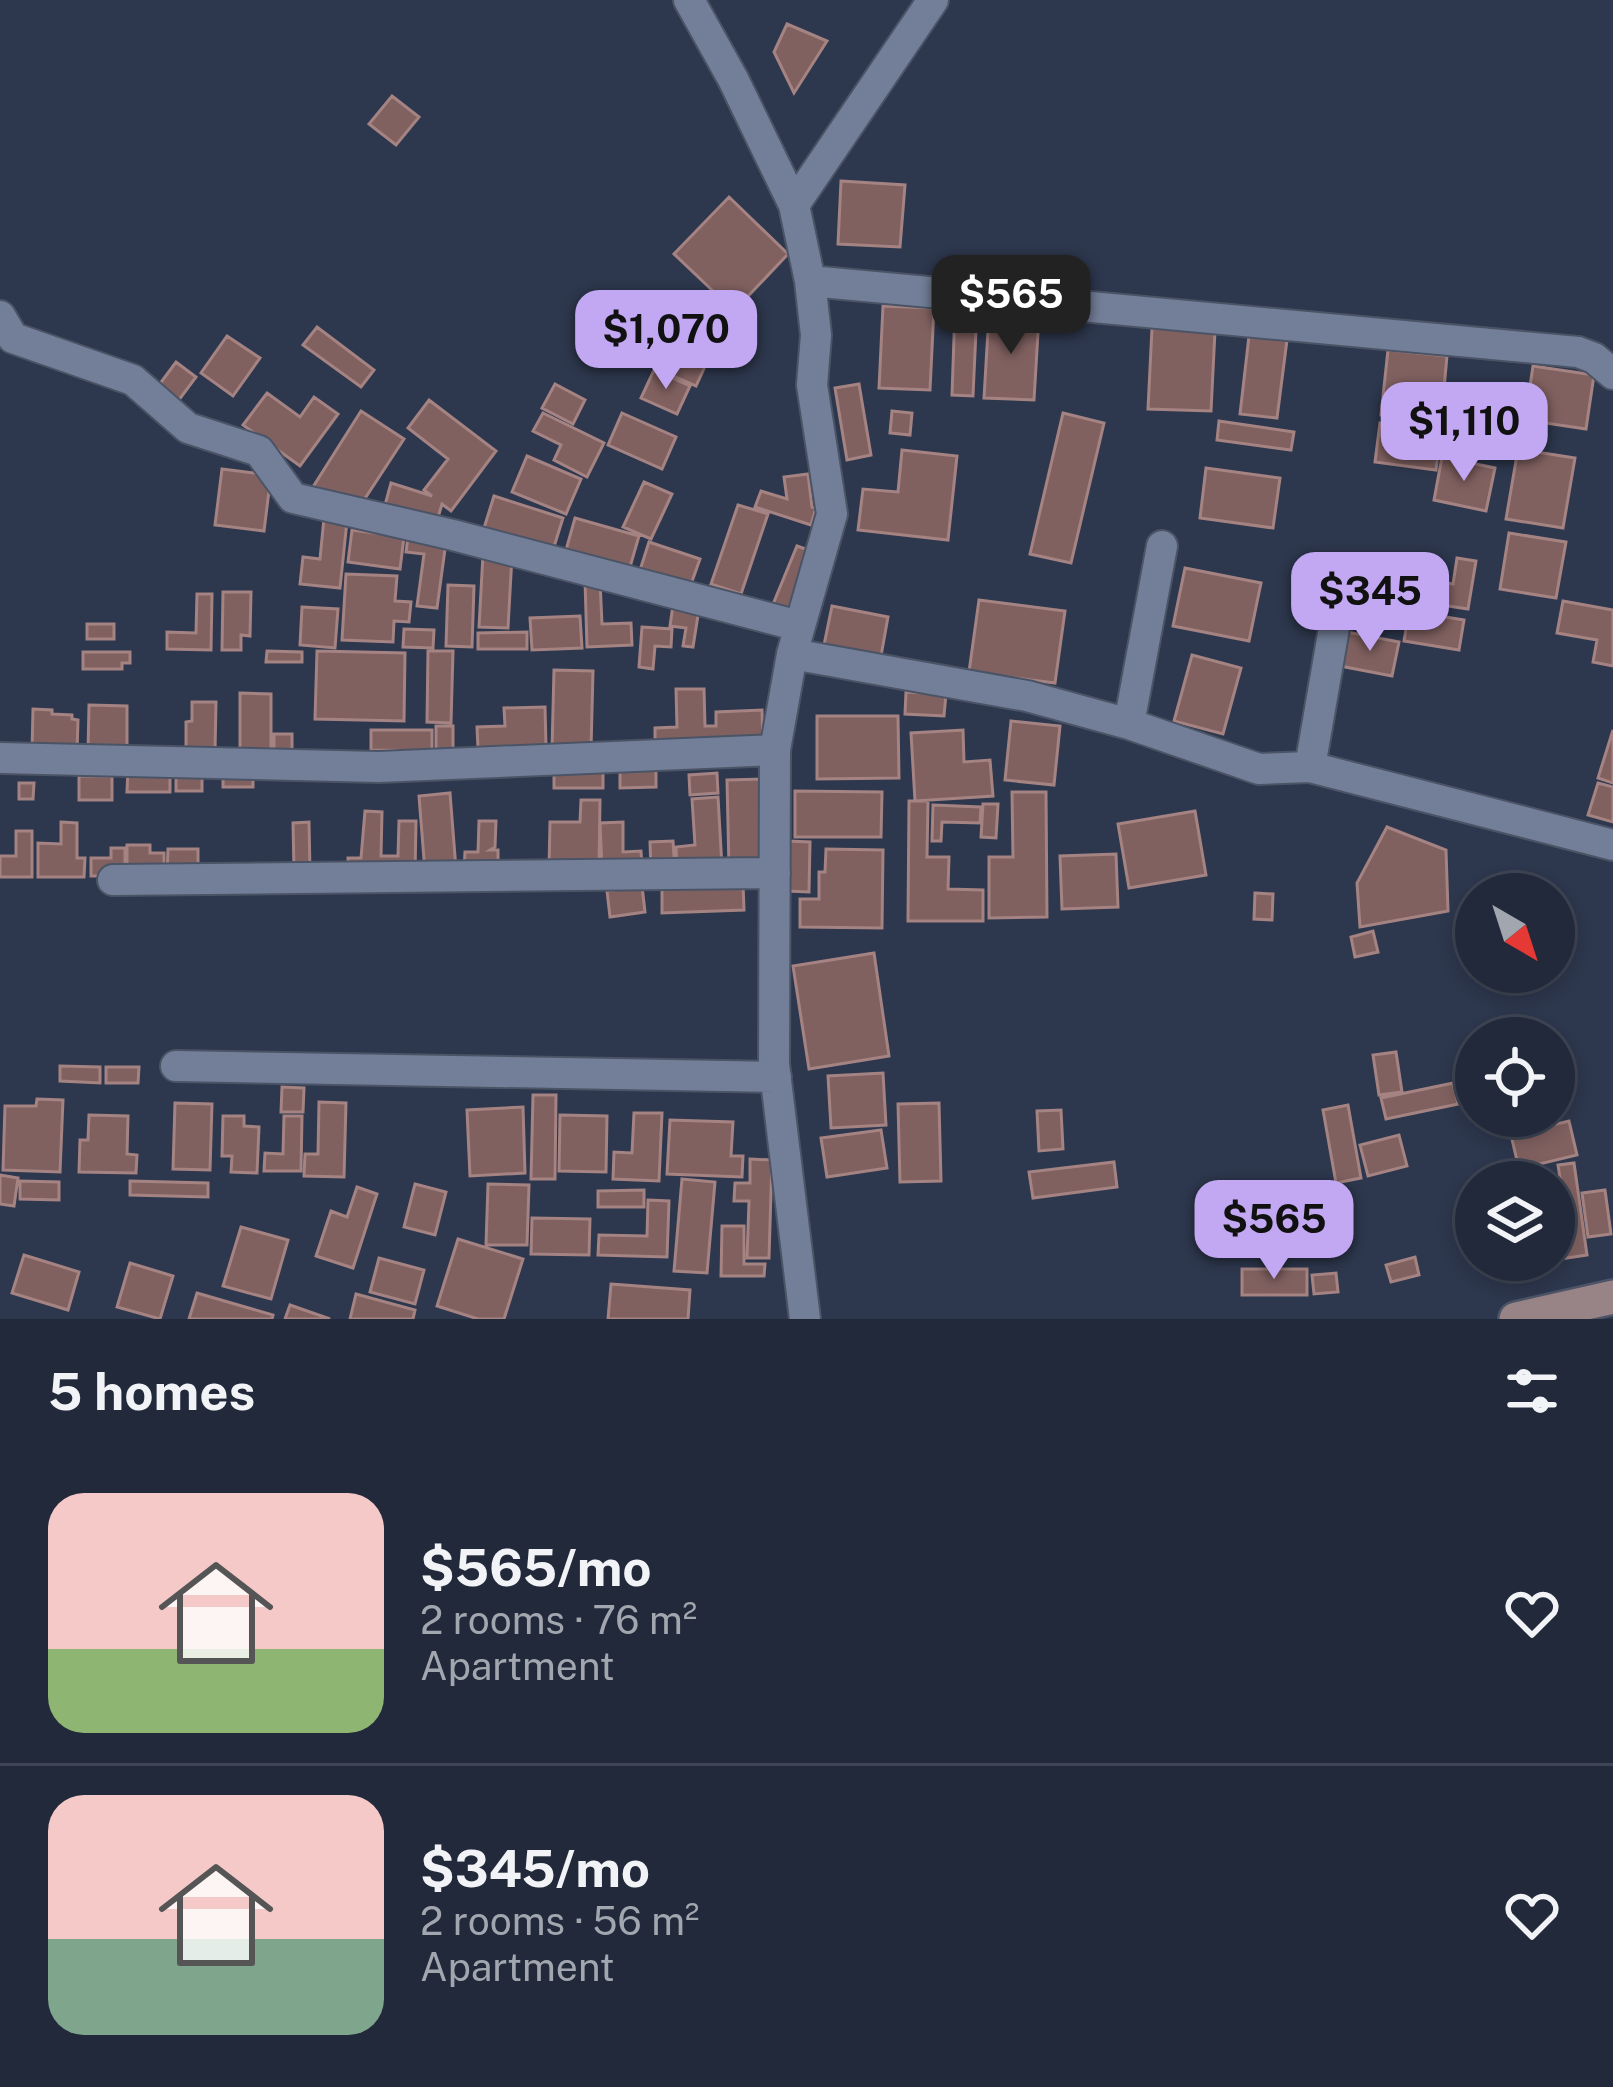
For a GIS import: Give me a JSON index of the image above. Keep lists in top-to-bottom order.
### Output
{
  "north": "bottom right",
  "page": {
    "price": [
      "$565",
      "$1,070",
      "$1,110",
      "$345",
      "$565"
    ],
    "heading": "5 homes",
    "list": [
      {
        "name": "$565/mo",
        "note": "2 rooms · 76 m² · Apartment"
      },
      {
        "name": "$345/mo",
        "note": "2 rooms · 56 m² · Apartment"
      }
    ]
  }
}
